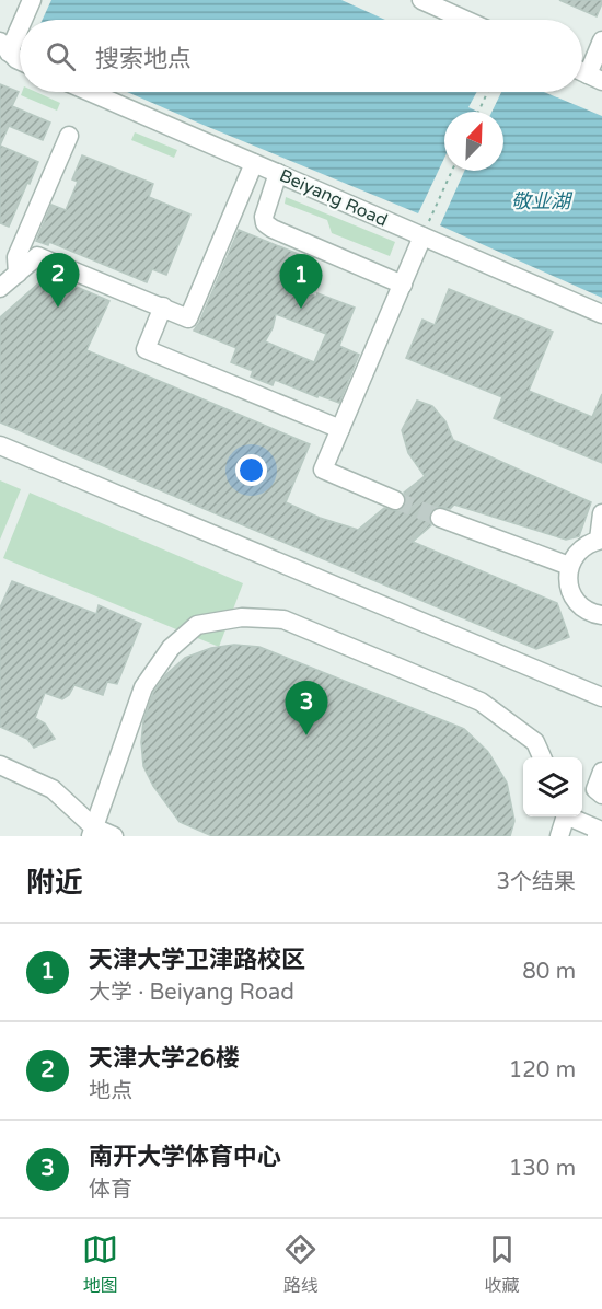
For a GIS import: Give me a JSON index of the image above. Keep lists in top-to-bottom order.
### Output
{
  "streets": {
    "street": ["Beiyang Road"]
  },
  "water": ["敬业湖"],
  "north": "top right",
  "page": {
    "search": "搜索地点",
    "pins": ["2", "1", "3"],
    "heading": ["附近", "3个结果"],
    "list": [
      {
        "mark": "1",
        "name": "天津大学卫津路校区",
        "note": "大学 · Beiyang Road",
        "value": "80 m"
      },
      {
        "mark": "2",
        "name": "天津大学26楼",
        "note": "地点",
        "value": "120 m"
      },
      {
        "mark": "3",
        "name": "南开大学体育中心",
        "note": "体育",
        "value": "130 m"
      }
    ],
    "nav": ["地图", "路线", "收藏"]
  }
}
